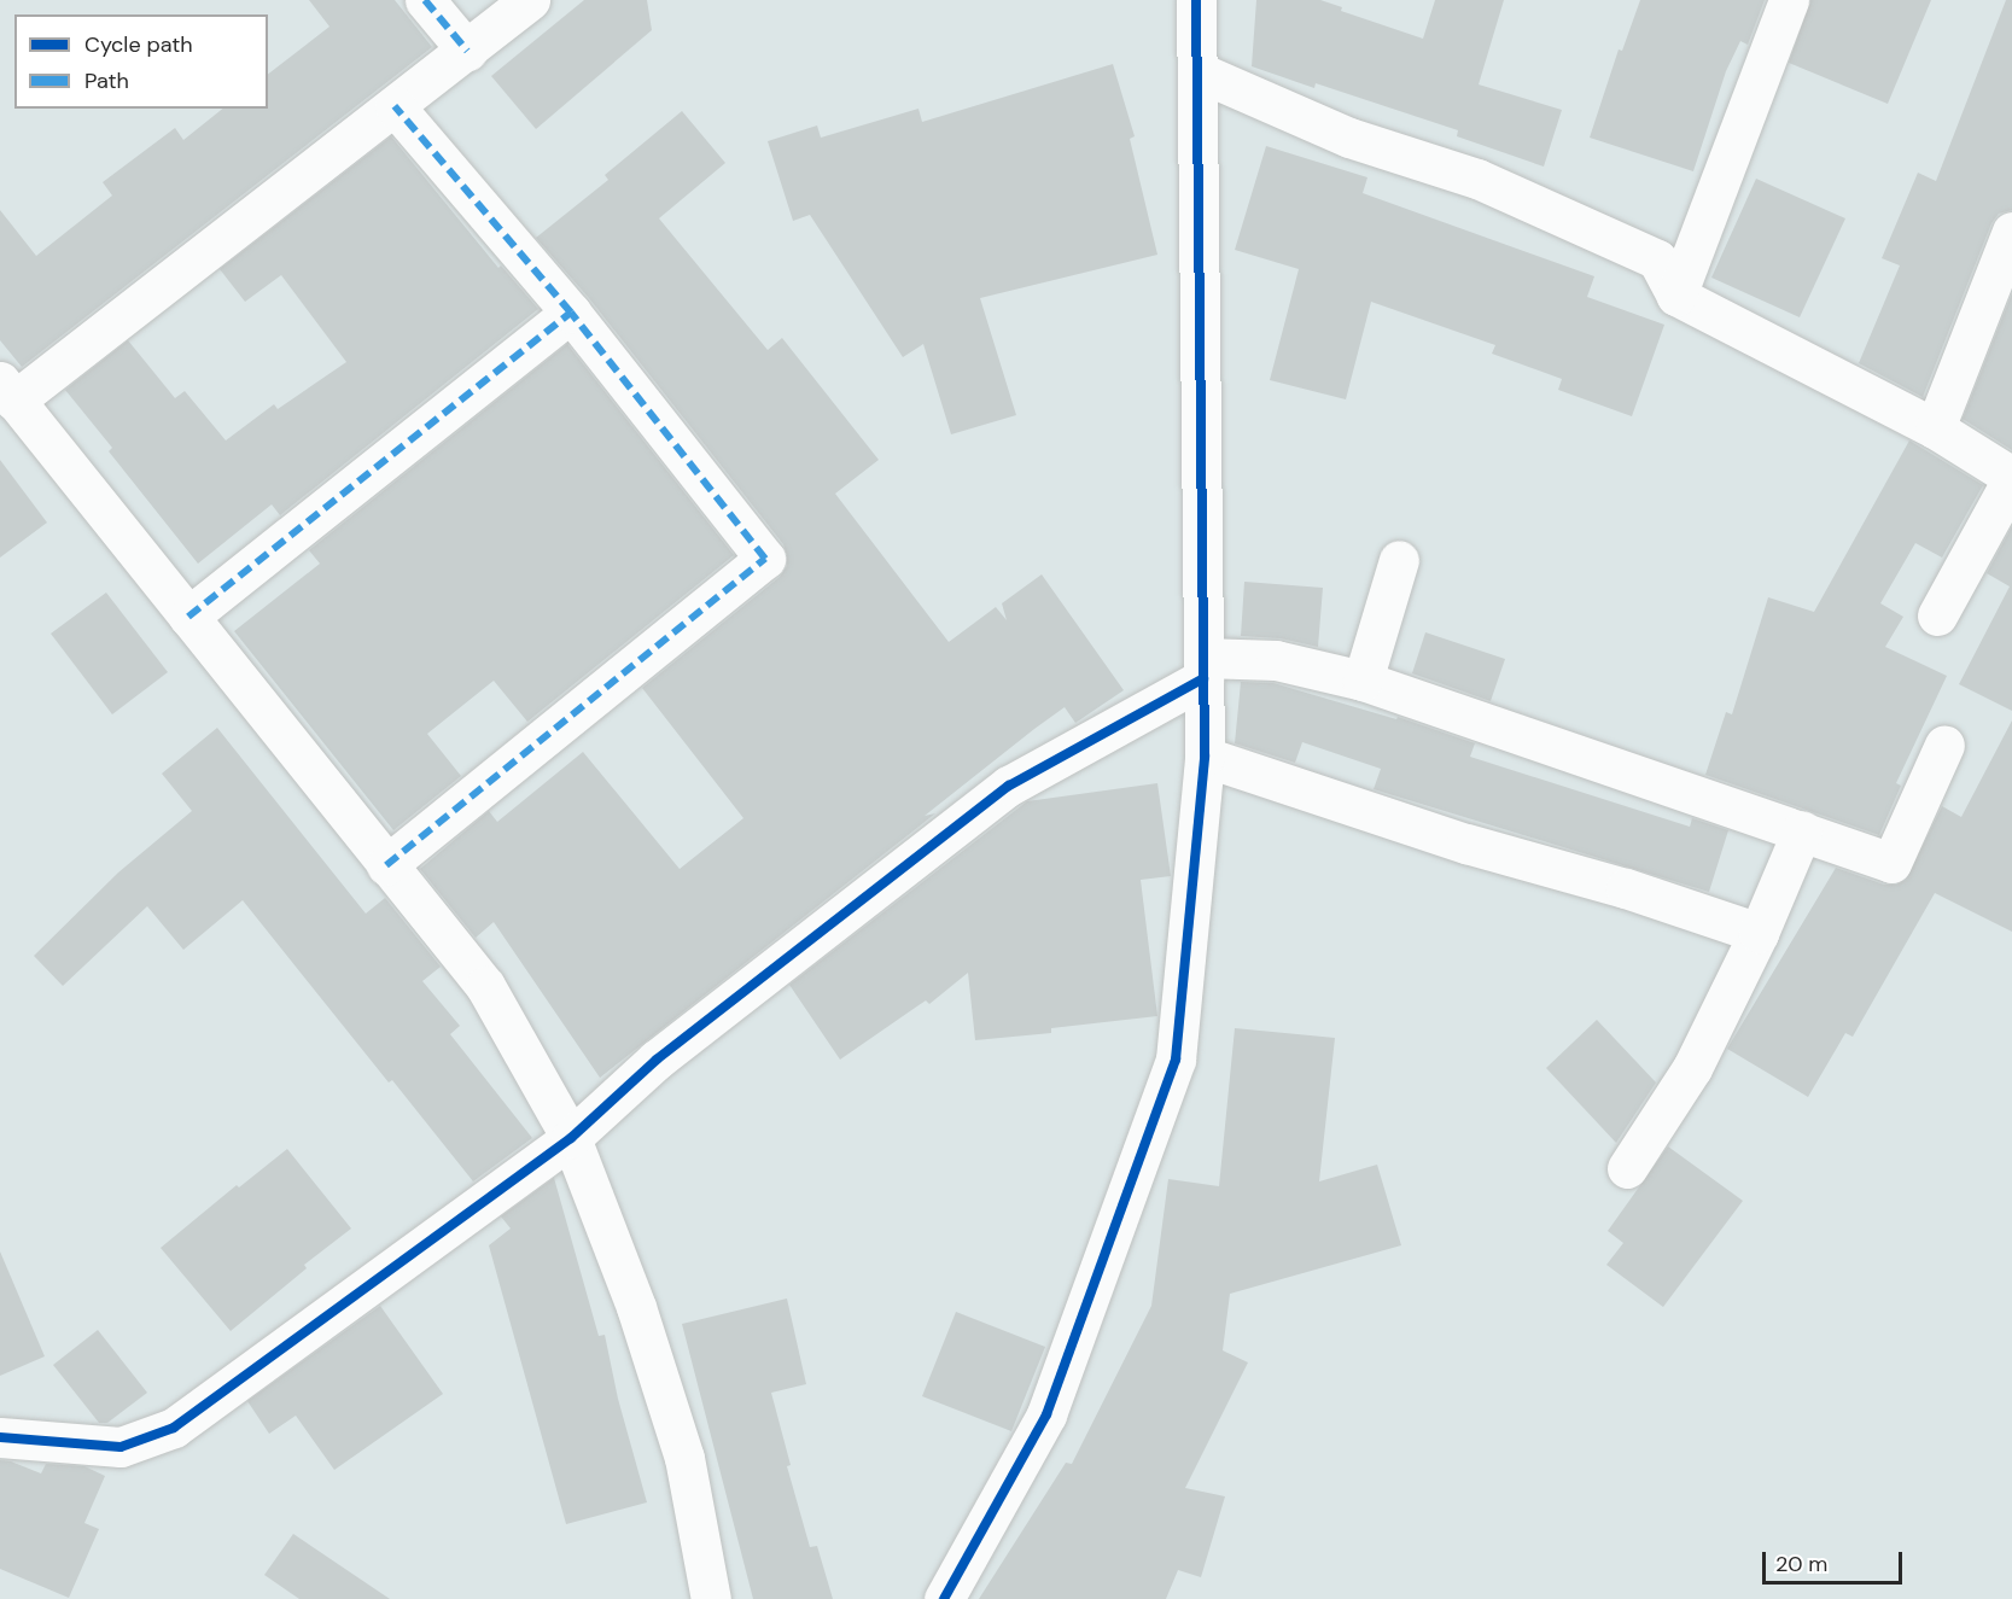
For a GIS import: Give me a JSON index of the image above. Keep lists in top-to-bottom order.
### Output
{
  "legend": ["Cycle path", "Path"],
  "scale_bar": "20 m"
}
